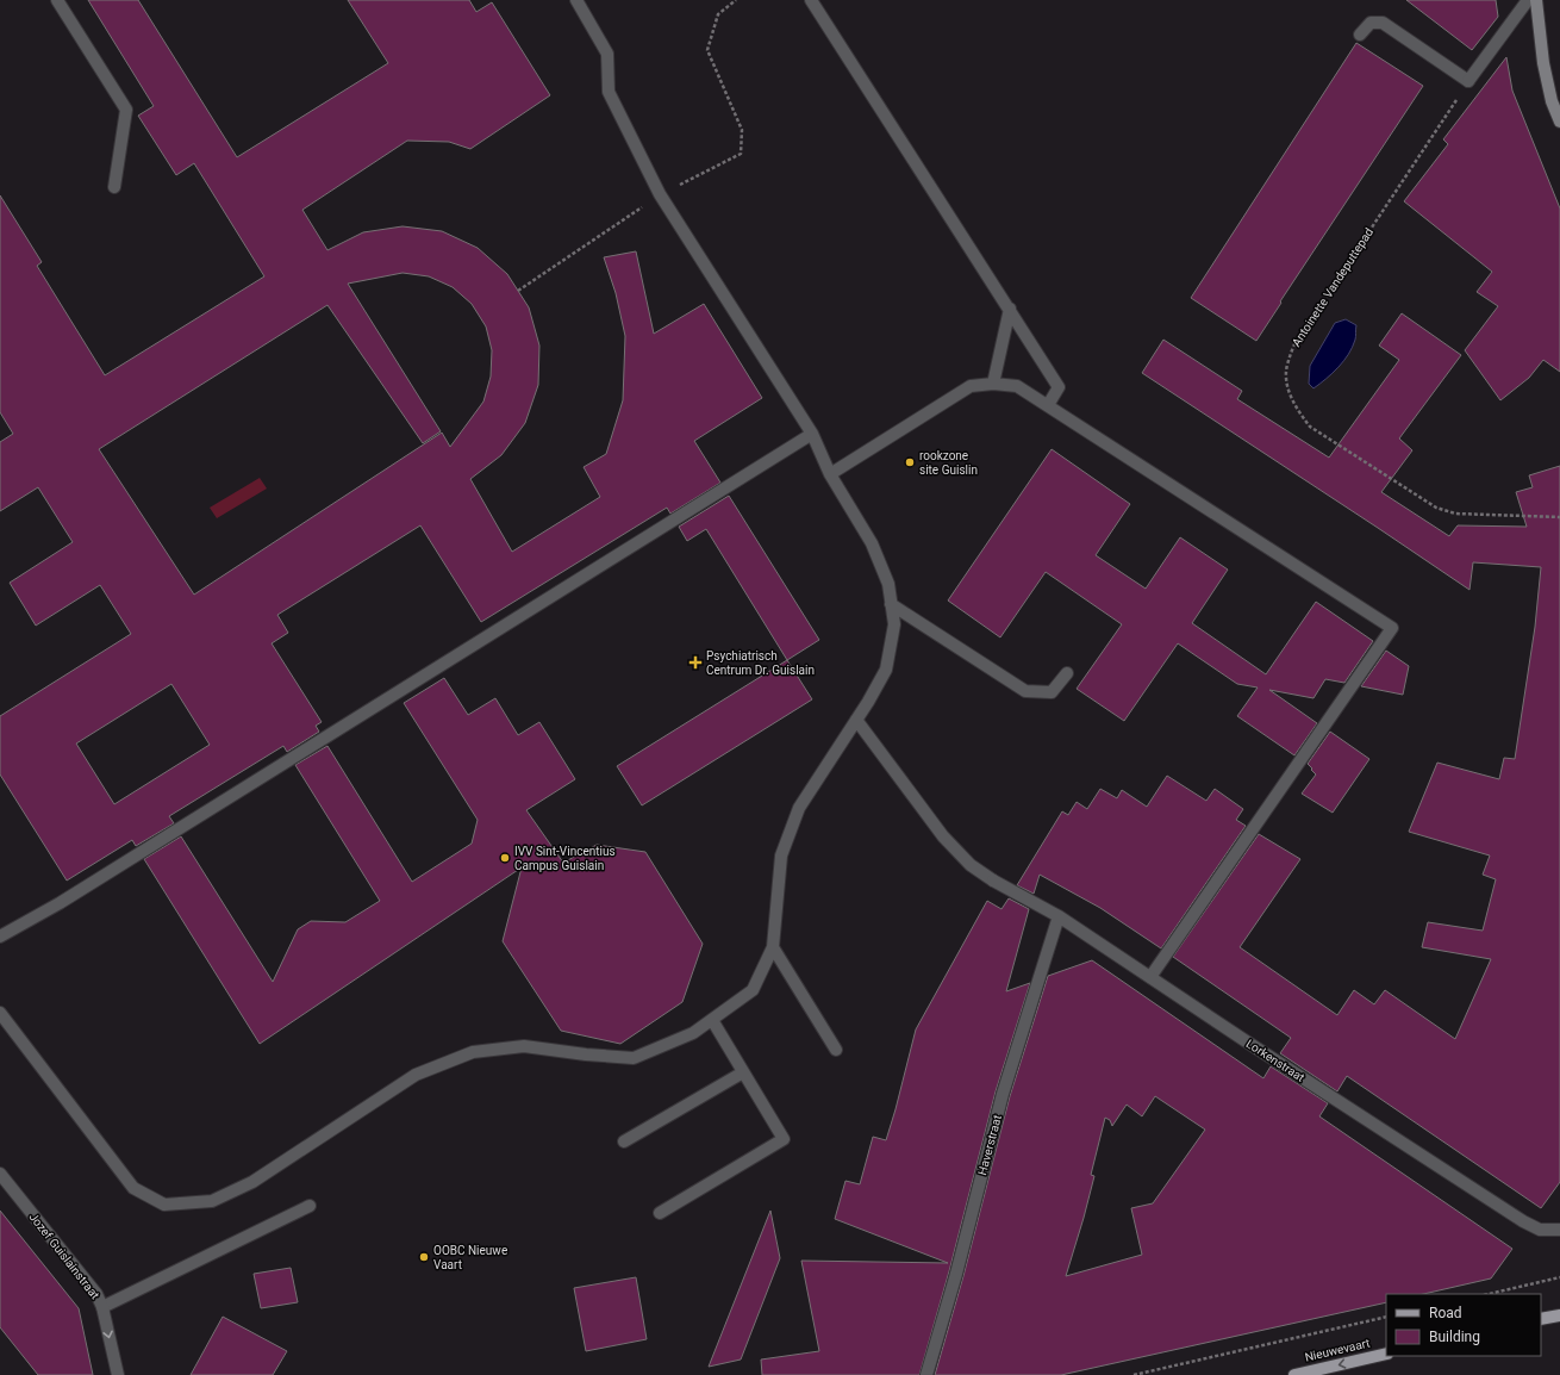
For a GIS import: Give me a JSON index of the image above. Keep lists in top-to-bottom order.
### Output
{
  "streets": {
    "main road": ["Nieuwevaart"],
    "street": ["Lorkenstraat", "Haverstraat", "Jozef Guislainstraat"],
    "path": ["Antoinette Vandeputtepad"]
  },
  "crossings": [
    ["Lorkenstraat", "Haverstraat"]
  ],
  "one_way": ["Nieuwevaart"],
  "places": {
    "other": ["rookzone site Guislin", "IVV Sint-Vincentius Campus Guislain", "OOBC Nieuwe Vaart"],
    "health": ["Psychiatrisch Centrum Dr. Guislain"]
  },
  "legend": ["Road", "Building"]
}
